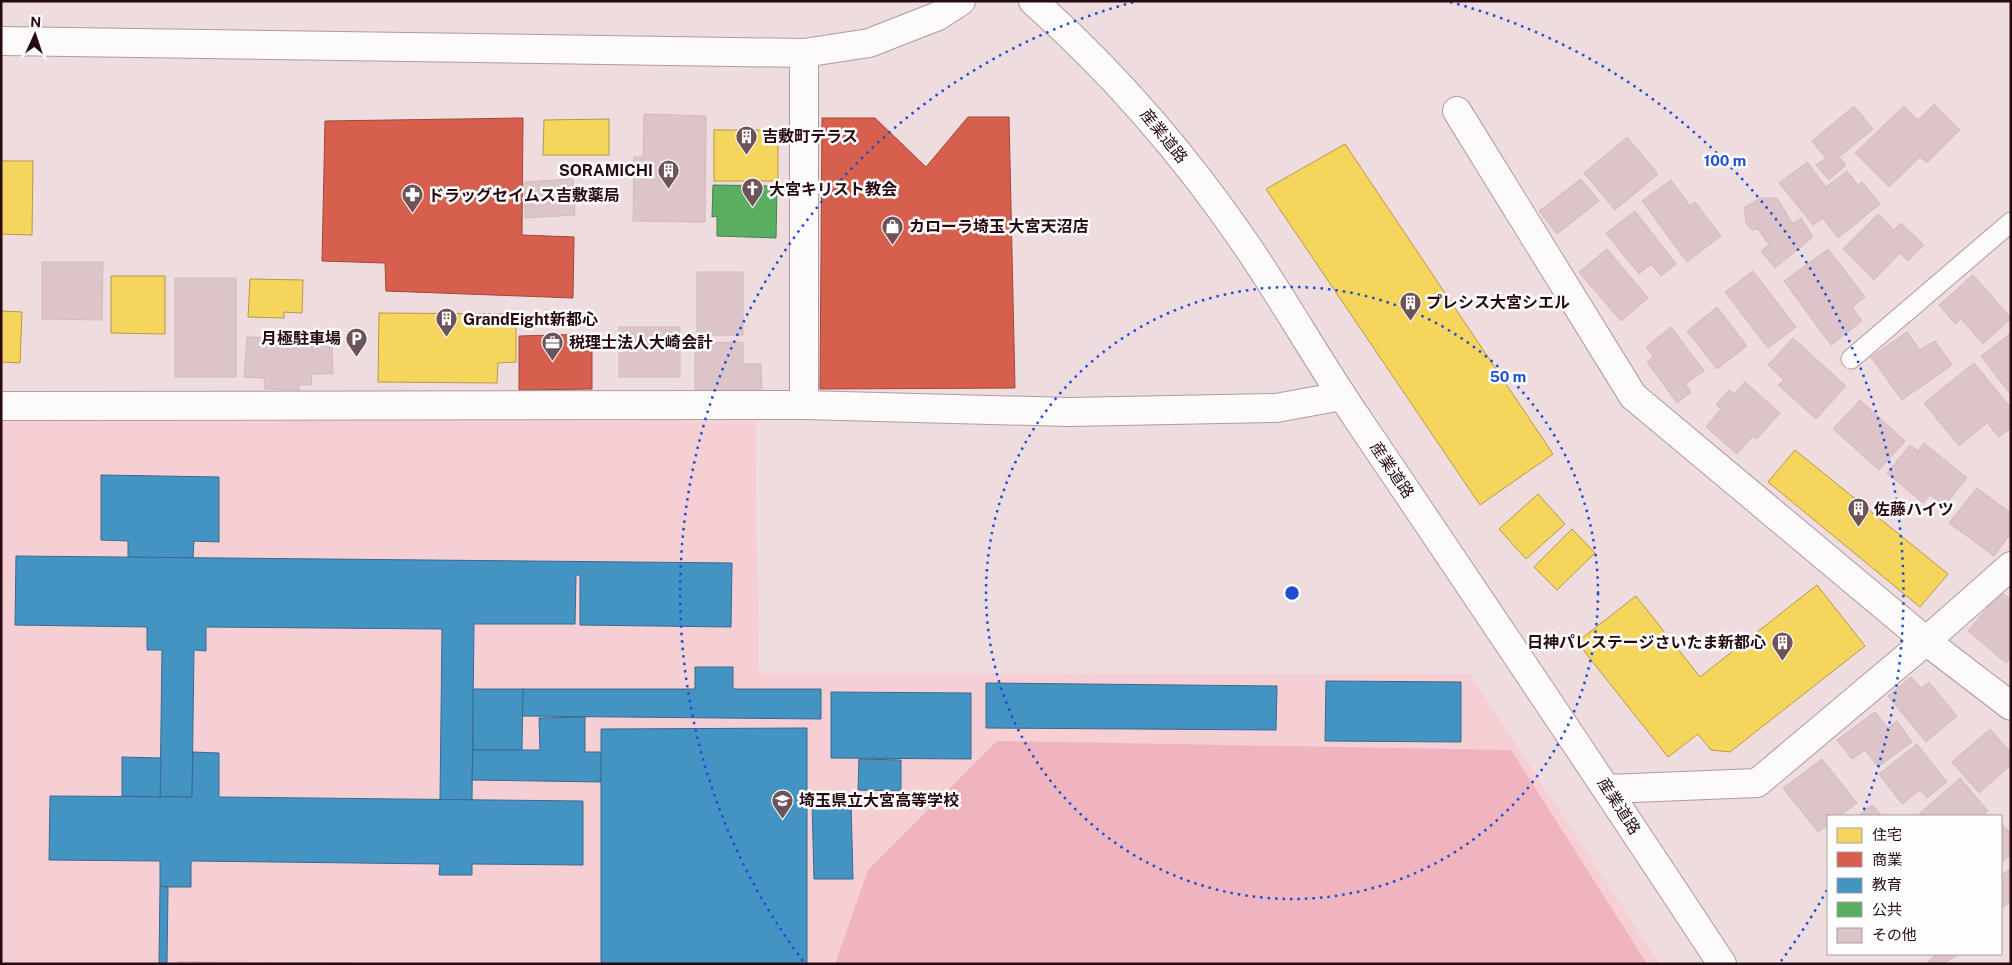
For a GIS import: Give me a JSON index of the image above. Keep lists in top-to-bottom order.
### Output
{
  "streets": {
    "street": ["産業道路"]
  },
  "places": {
    "building": [
      "吉敷町テラス",
      "SORAMICHI",
      "プレシス大宮シエル",
      "GrandEight新都心",
      "佐藤ハイツ",
      "日神パレステージさいたま新都心"
    ],
    "church": ["大宮キリスト教会"],
    "pharmacy": ["ドラッグセイムス吉敷薬局"],
    "shop": ["カローラ埼玉 大宮天沼店"],
    "parking": ["月極駐車場"],
    "office": ["税理士法人大崎会計"],
    "school or university": ["埼玉県立大宮高等学校"]
  },
  "legend": [
    "住宅",
    "商業",
    "教育",
    "公共",
    "その他"
  ],
  "north": "top",
  "rings": ["100 m", "50 m"]
}
